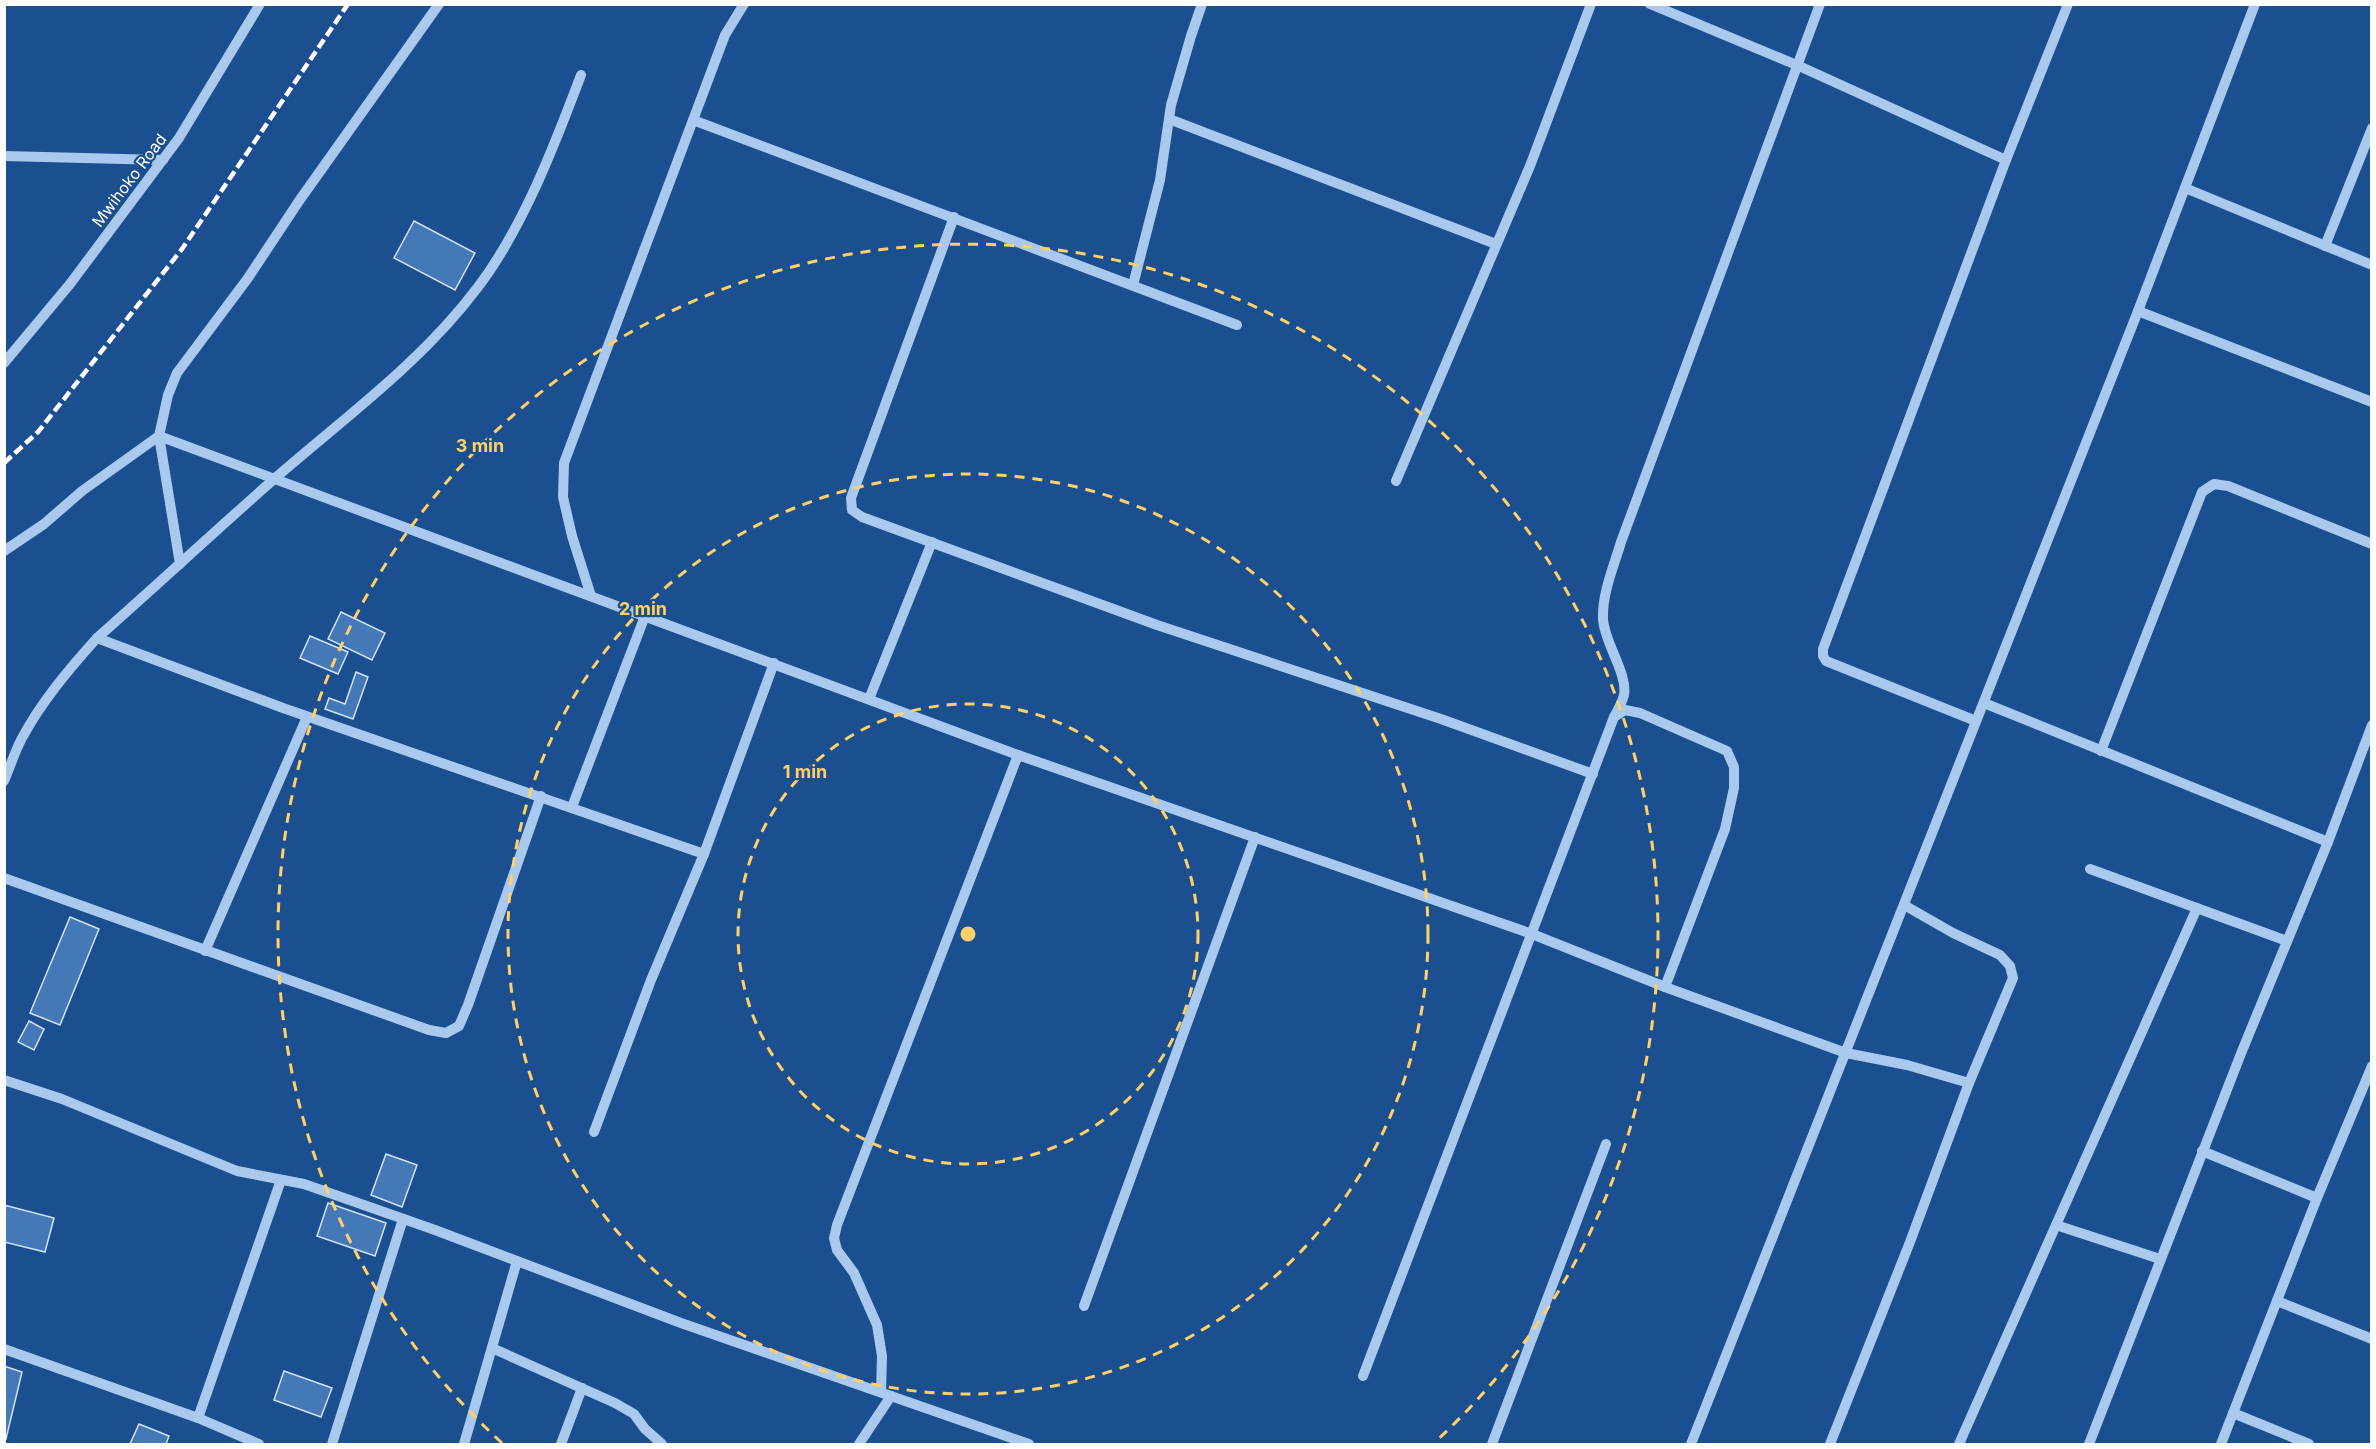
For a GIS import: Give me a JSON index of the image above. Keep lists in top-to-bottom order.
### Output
{
  "streets": {
    "street": ["Mwihoko Road"]
  },
  "rings": ["3 min", "2 min", "1 min"]
}
